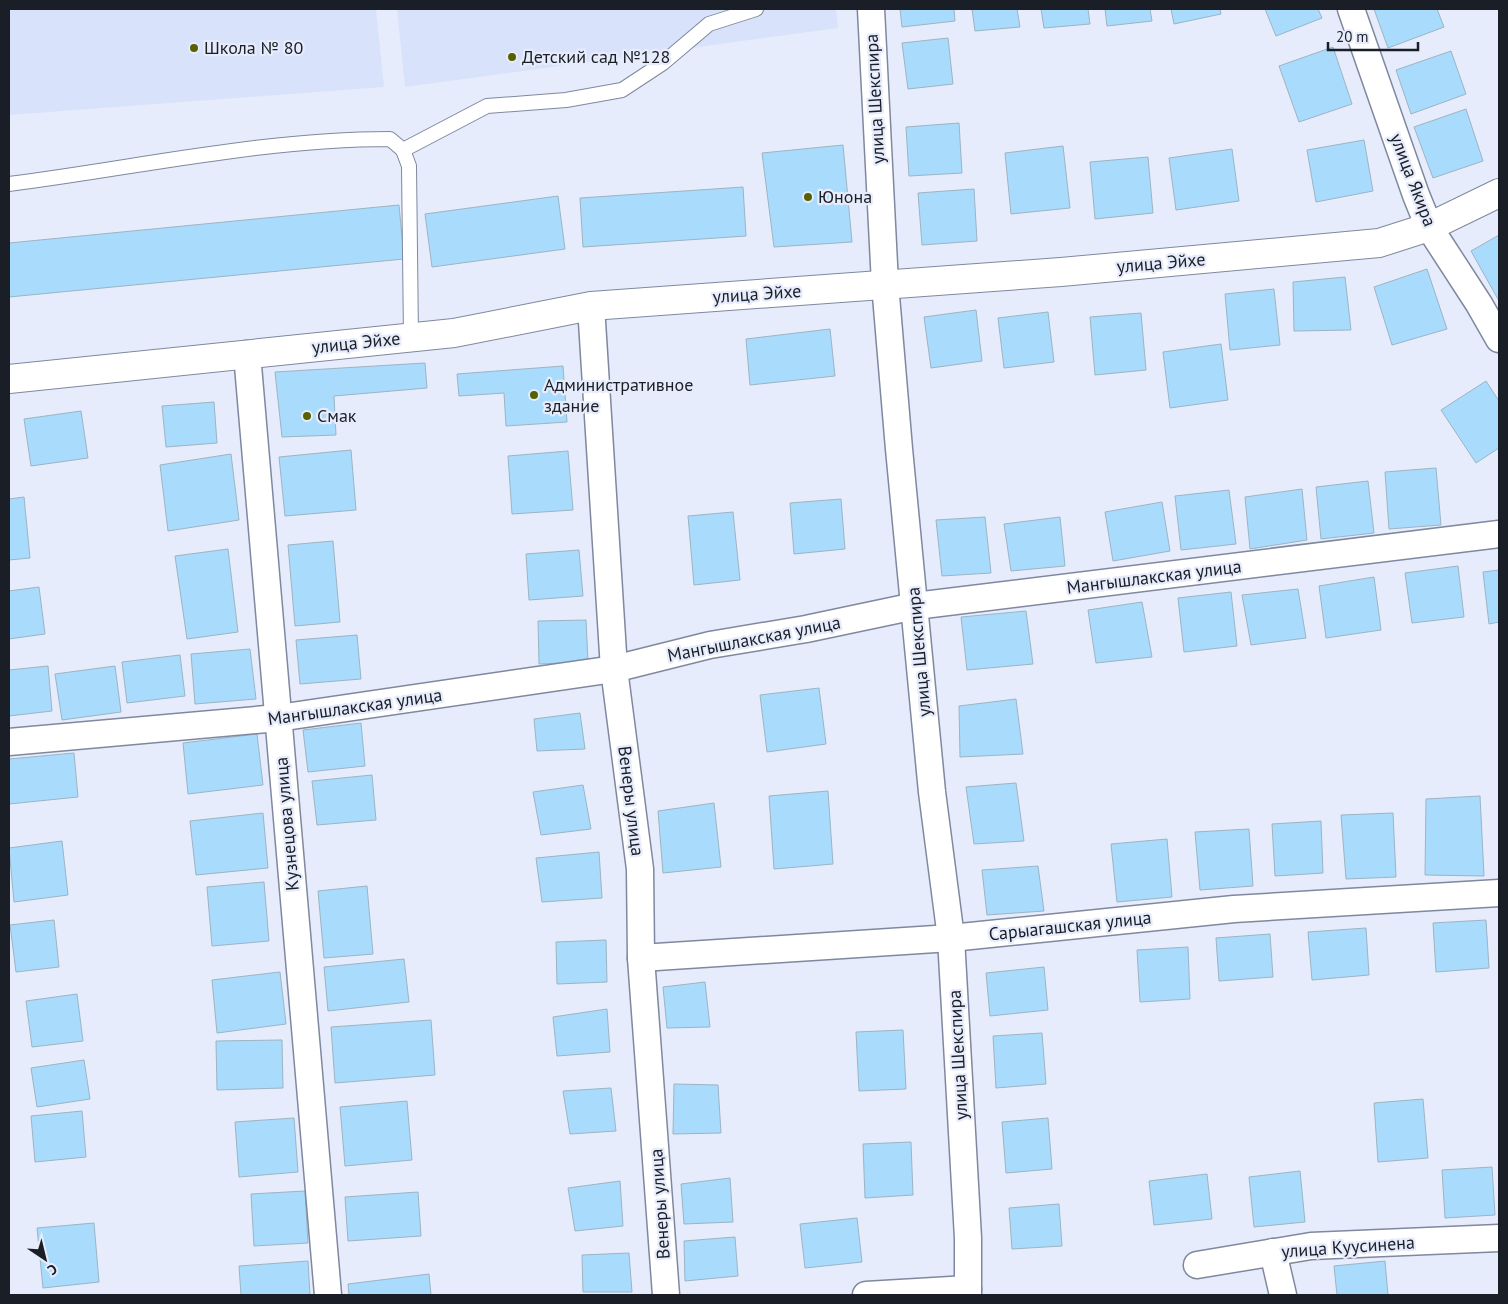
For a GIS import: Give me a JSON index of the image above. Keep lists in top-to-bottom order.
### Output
{
  "streets": {
    "street": [
      "улица Шекспира",
      "улица Якира",
      "улица Эйхе",
      "Мангышлакская улица",
      "Венеры улица",
      "Кузнецова улица",
      "Сарыагашская улица",
      "улица Куусинена"
    ]
  },
  "crossings": [
    ["улица Шекспира", "улица Эйхе"],
    ["улица Шекспира", "Мангышлакская улица"],
    ["улица Шекспира", "Сарыагашская улица"],
    ["улица Якира", "улица Эйхе"],
    ["улица Эйхе", "Венеры улица"],
    ["улица Эйхе", "Кузнецова улица"],
    ["Мангышлакская улица", "Венеры улица"],
    ["Мангышлакская улица", "Кузнецова улица"],
    ["Венеры улица", "Сарыагашская улица"]
  ],
  "places": [
    "Школа № 80",
    "Детский сад №128",
    "Юнона",
    "Административное здание",
    "Смак"
  ],
  "scale_bar": "20 m",
  "north": "bottom right"
}
